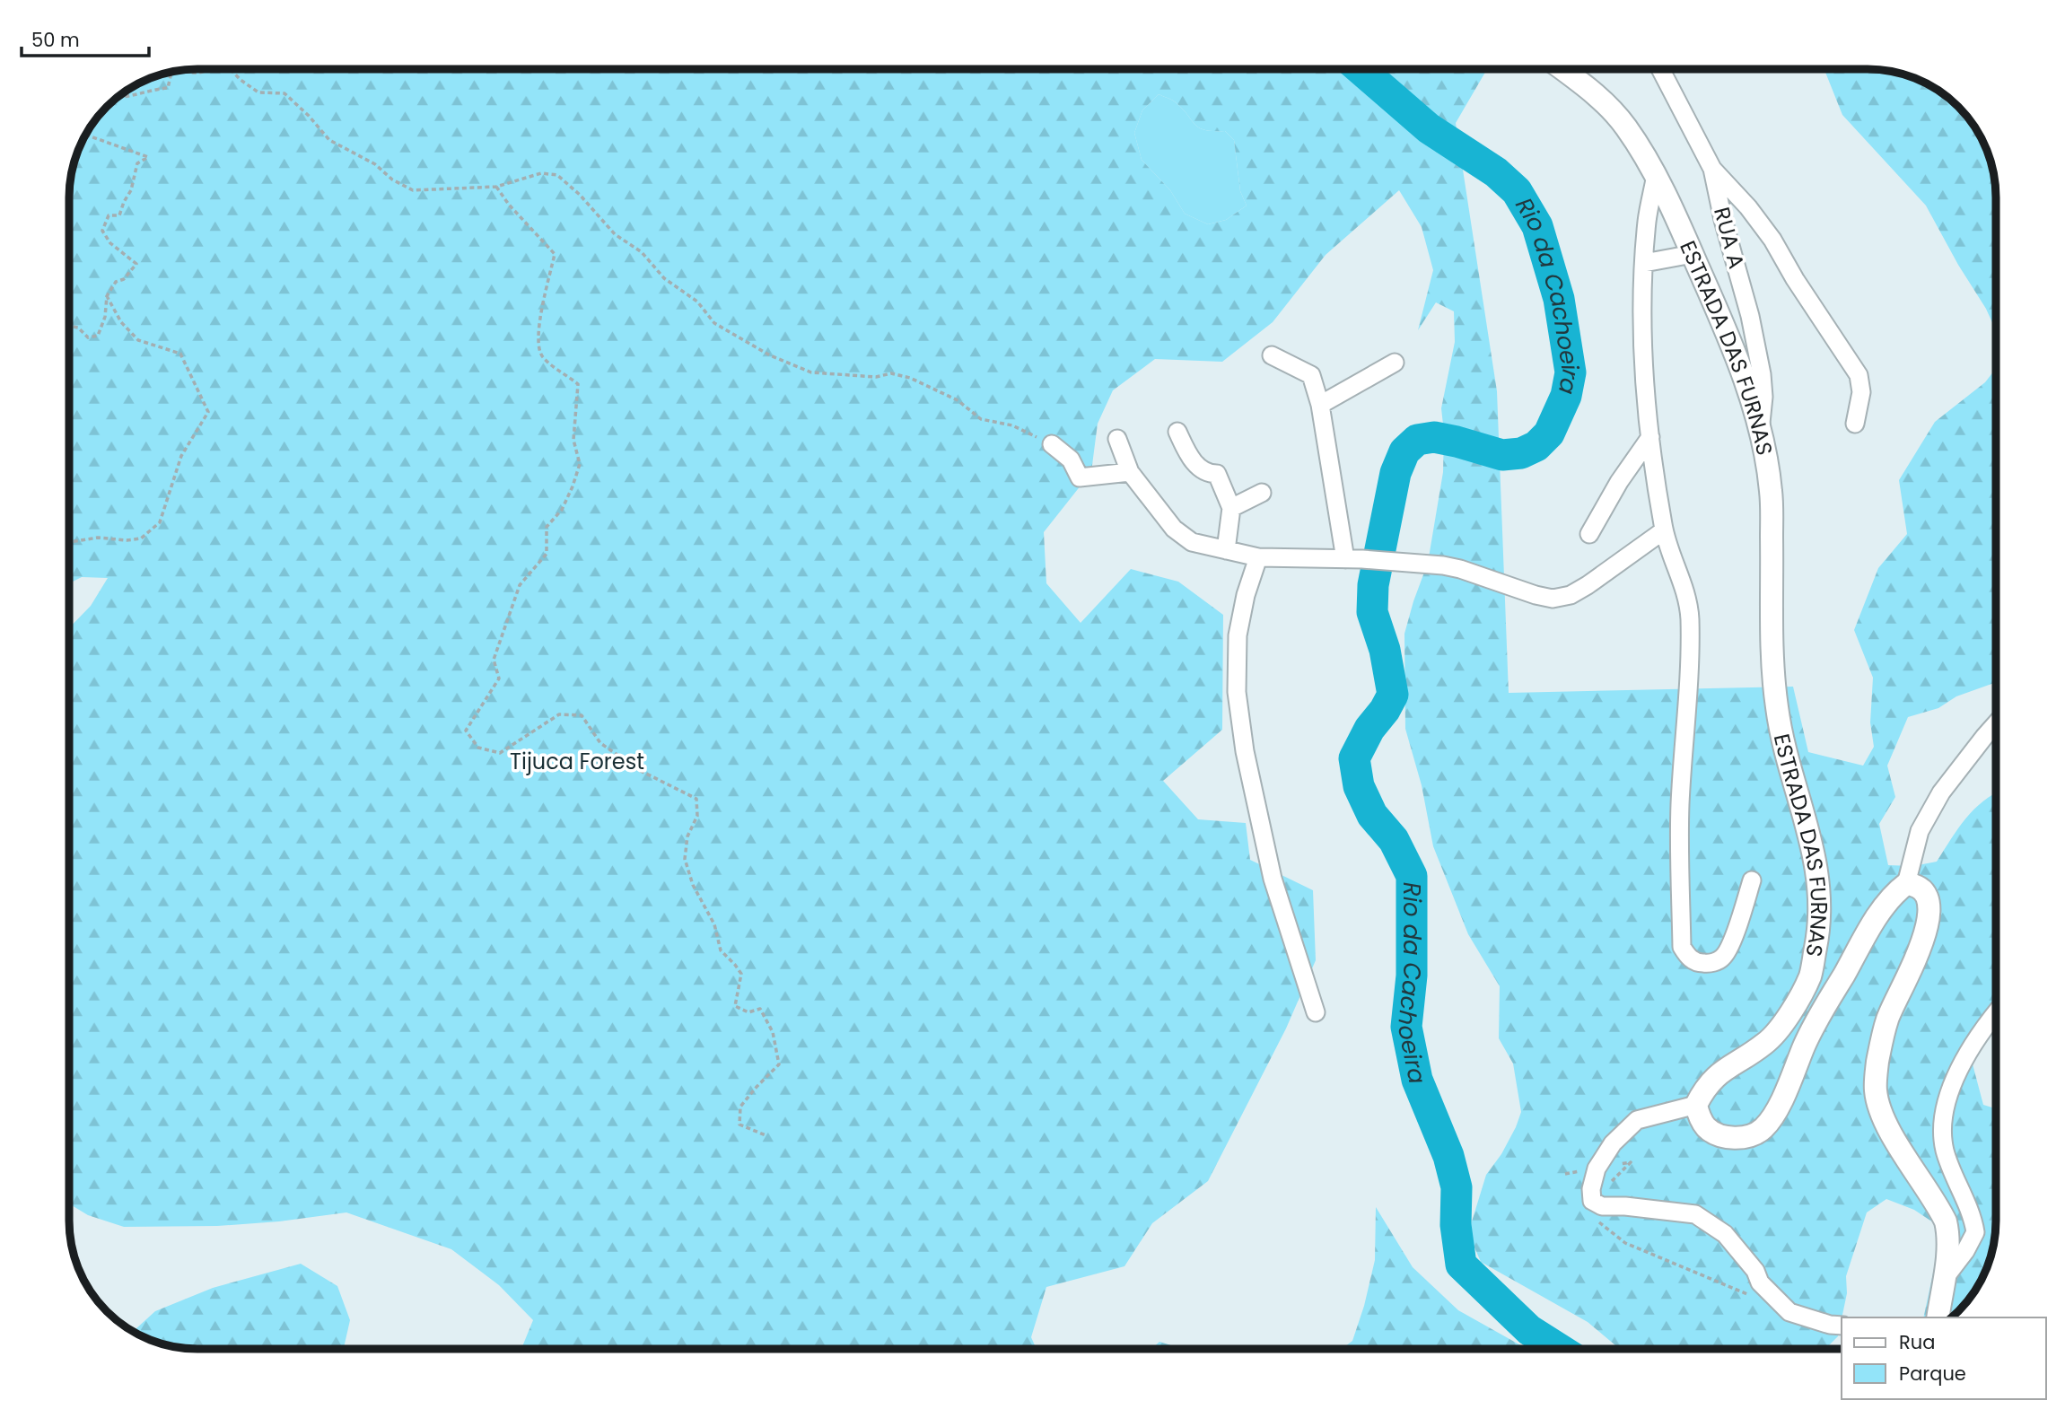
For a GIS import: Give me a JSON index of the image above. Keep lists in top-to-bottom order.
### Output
{
  "streets": {
    "main road": ["ESTRADA DAS FURNAS"],
    "street": ["RUA A"]
  },
  "crossings": [
    ["RUA A", "ESTRADA DAS FURNAS"]
  ],
  "water": ["Rio da Cachoeira"],
  "parks": ["Tijuca Forest"],
  "legend": ["Rua", "Parque"],
  "scale_bar": "50 m"
}
